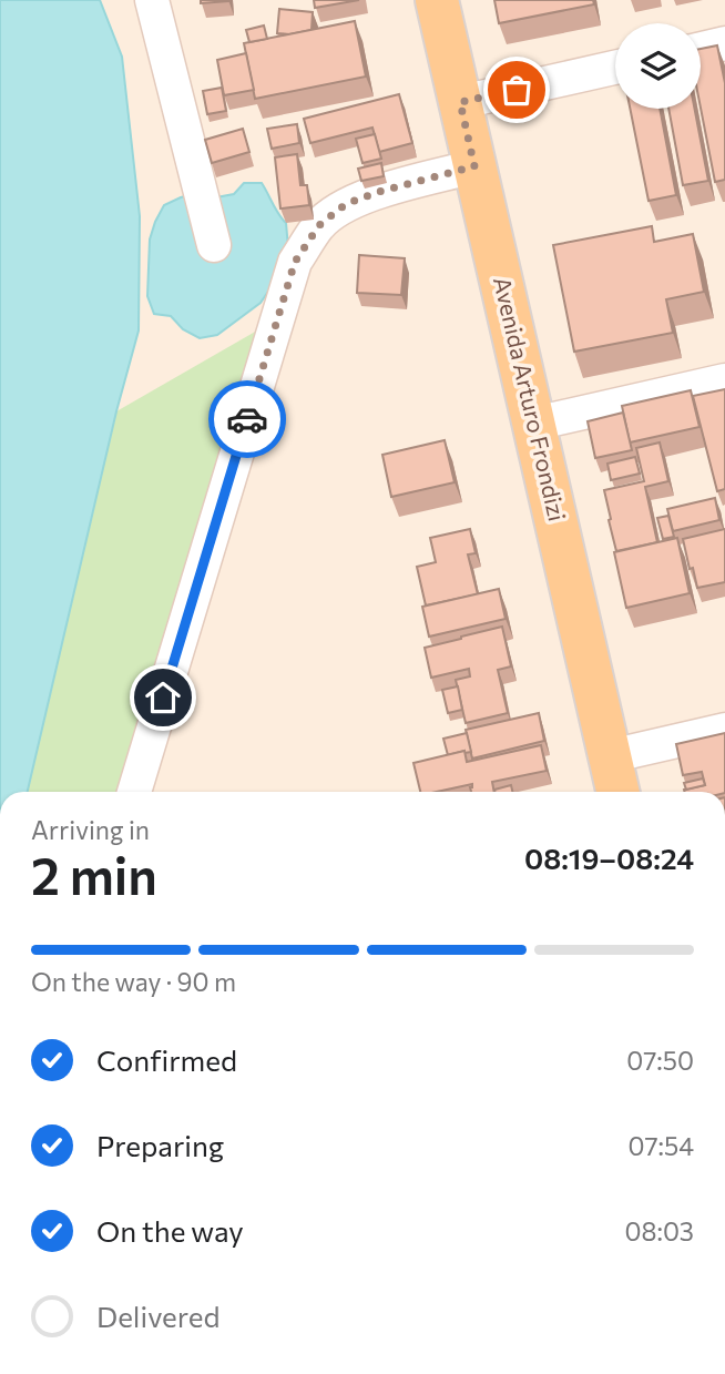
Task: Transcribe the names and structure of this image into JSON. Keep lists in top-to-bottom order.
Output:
{
  "streets": {
    "main road": ["Avenida Arturo Frondizi"]
  },
  "page": {
    "heading": ["2 min", "Arriving in", "08:19–08:24"],
    "bar": "On the way · 90 m",
    "list": [
      ["Confirmed", "07:50"],
      ["Preparing", "07:54"],
      ["On the way", "08:03"],
      "Delivered"
    ]
  }
}
